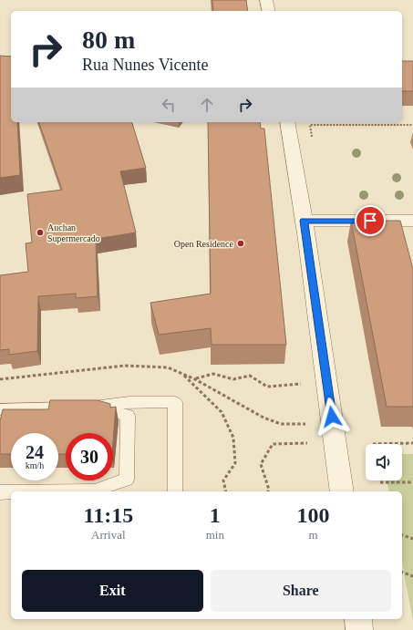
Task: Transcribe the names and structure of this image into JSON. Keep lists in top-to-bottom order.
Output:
{
  "places": ["Auchan Supermercado", "Open Residence"],
  "page": {
    "turn": ["80 m", "Rua Nunes Vicente"],
    "speed": "24 km/h",
    "limit": "30",
    "eta": [
      "11:15",
      "Arrival",
      "1",
      "min",
      "100",
      "m"
    ],
    "buttons": ["Exit", "Share"]
  }
}
